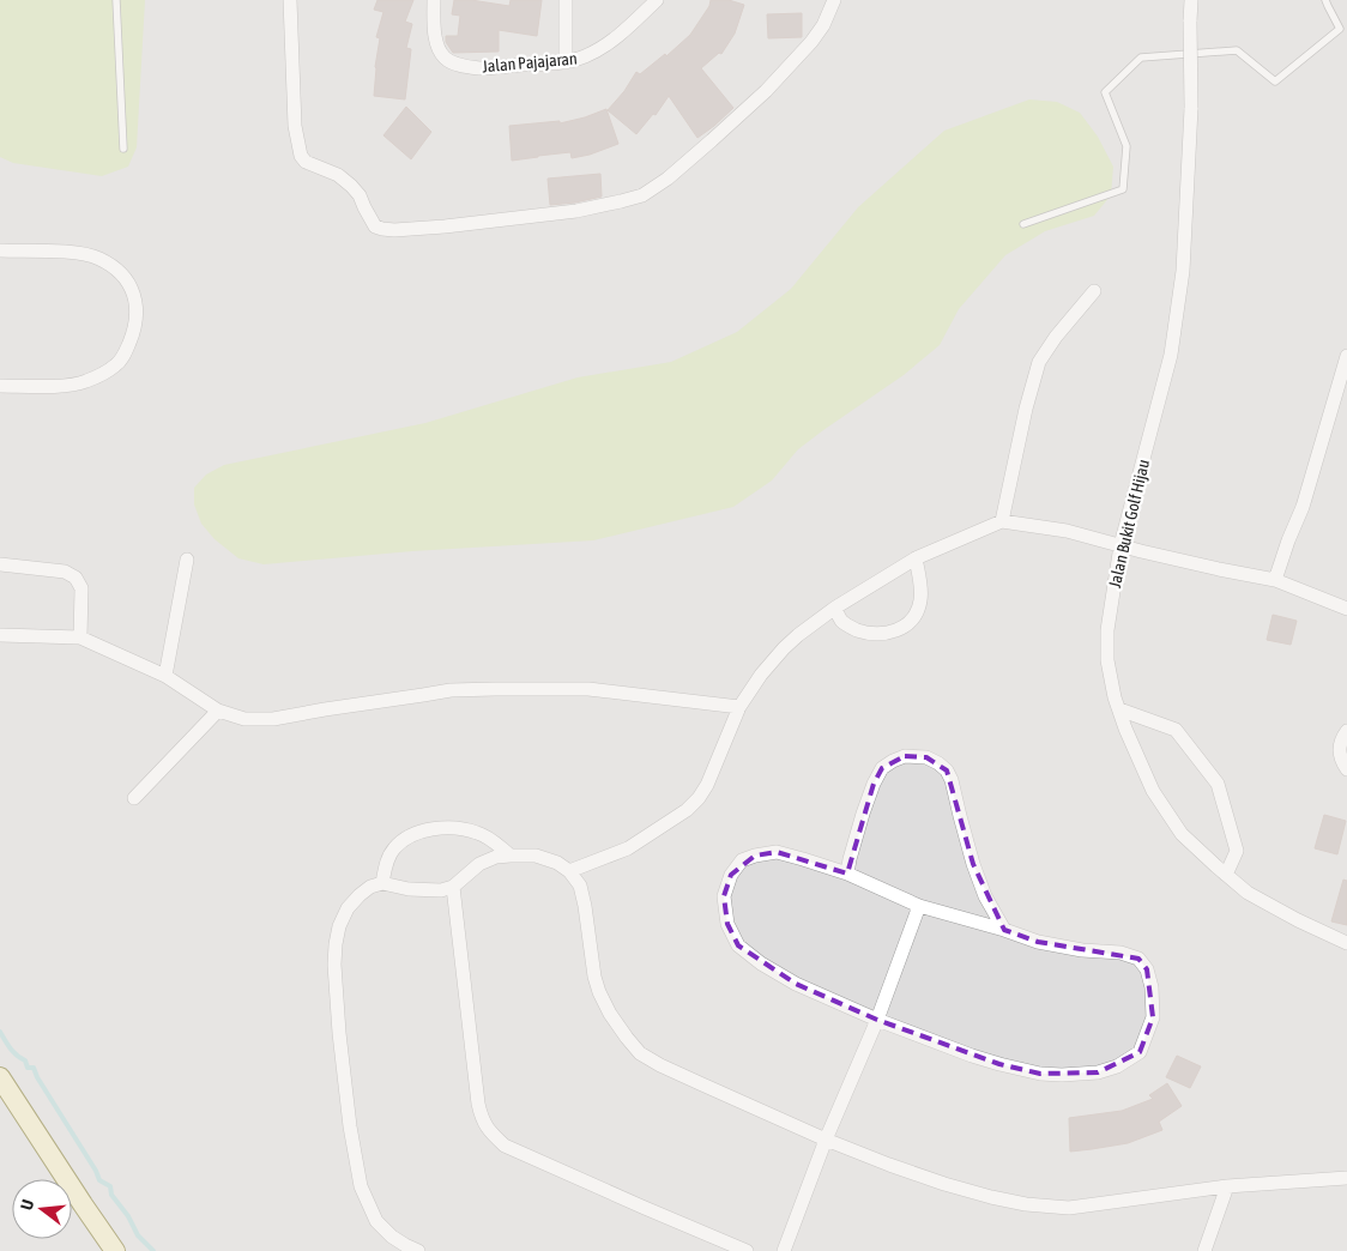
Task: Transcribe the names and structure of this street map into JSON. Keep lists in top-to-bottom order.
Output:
{
  "streets": {
    "street": ["Jalan Pajajaran", "Jalan Bukit Golf Hijau"]
  },
  "north": "left"
}
